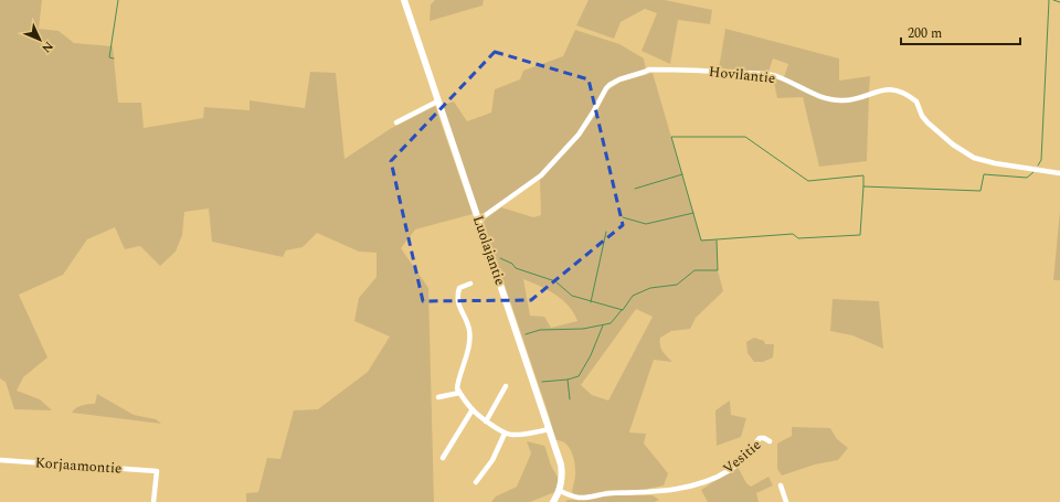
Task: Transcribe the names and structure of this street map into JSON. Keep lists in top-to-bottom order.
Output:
{
  "streets": {
    "main road": ["Luolajantie"],
    "street": ["Hovilantie", "Vesitie", "Korjaamontie"]
  },
  "crossings": [
    ["Hovilantie", "Luolajantie"],
    ["Luolajantie", "Vesitie"]
  ],
  "scale_bar": "200 m",
  "north": "bottom right"
}
